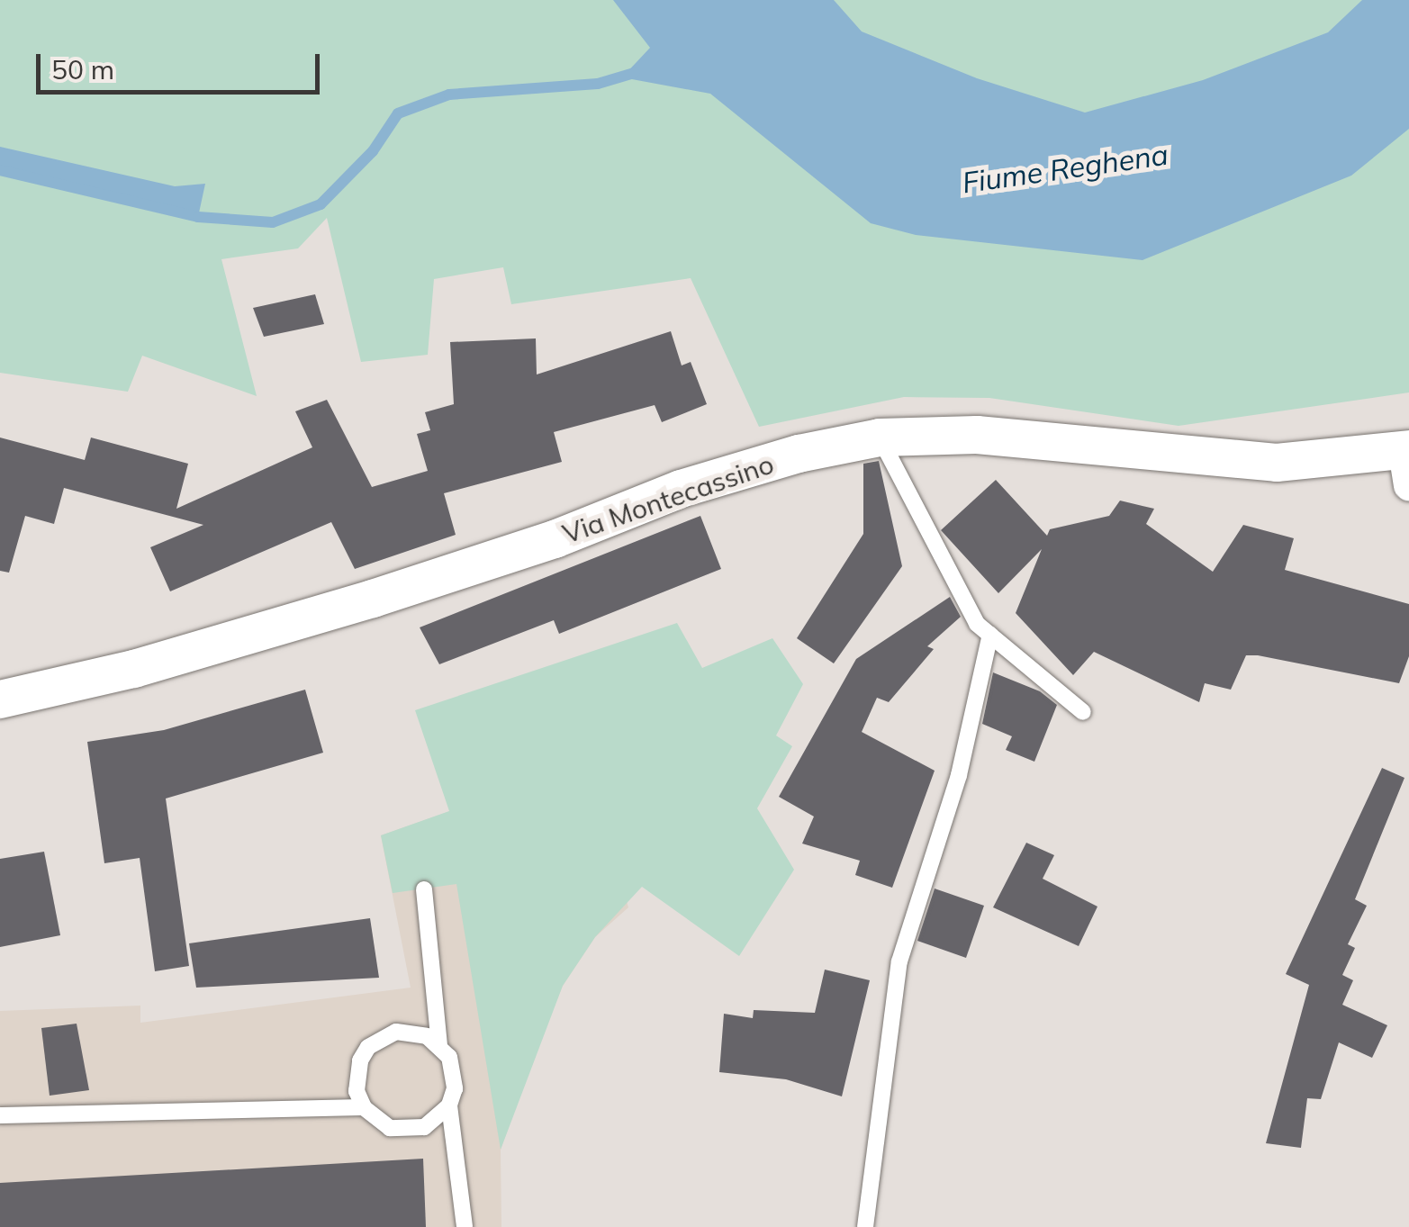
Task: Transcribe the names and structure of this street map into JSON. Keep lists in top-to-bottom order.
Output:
{
  "streets": {
    "street": ["Via Montecassino"]
  },
  "water": ["Fiume Reghena"],
  "scale_bar": "50 m"
}
